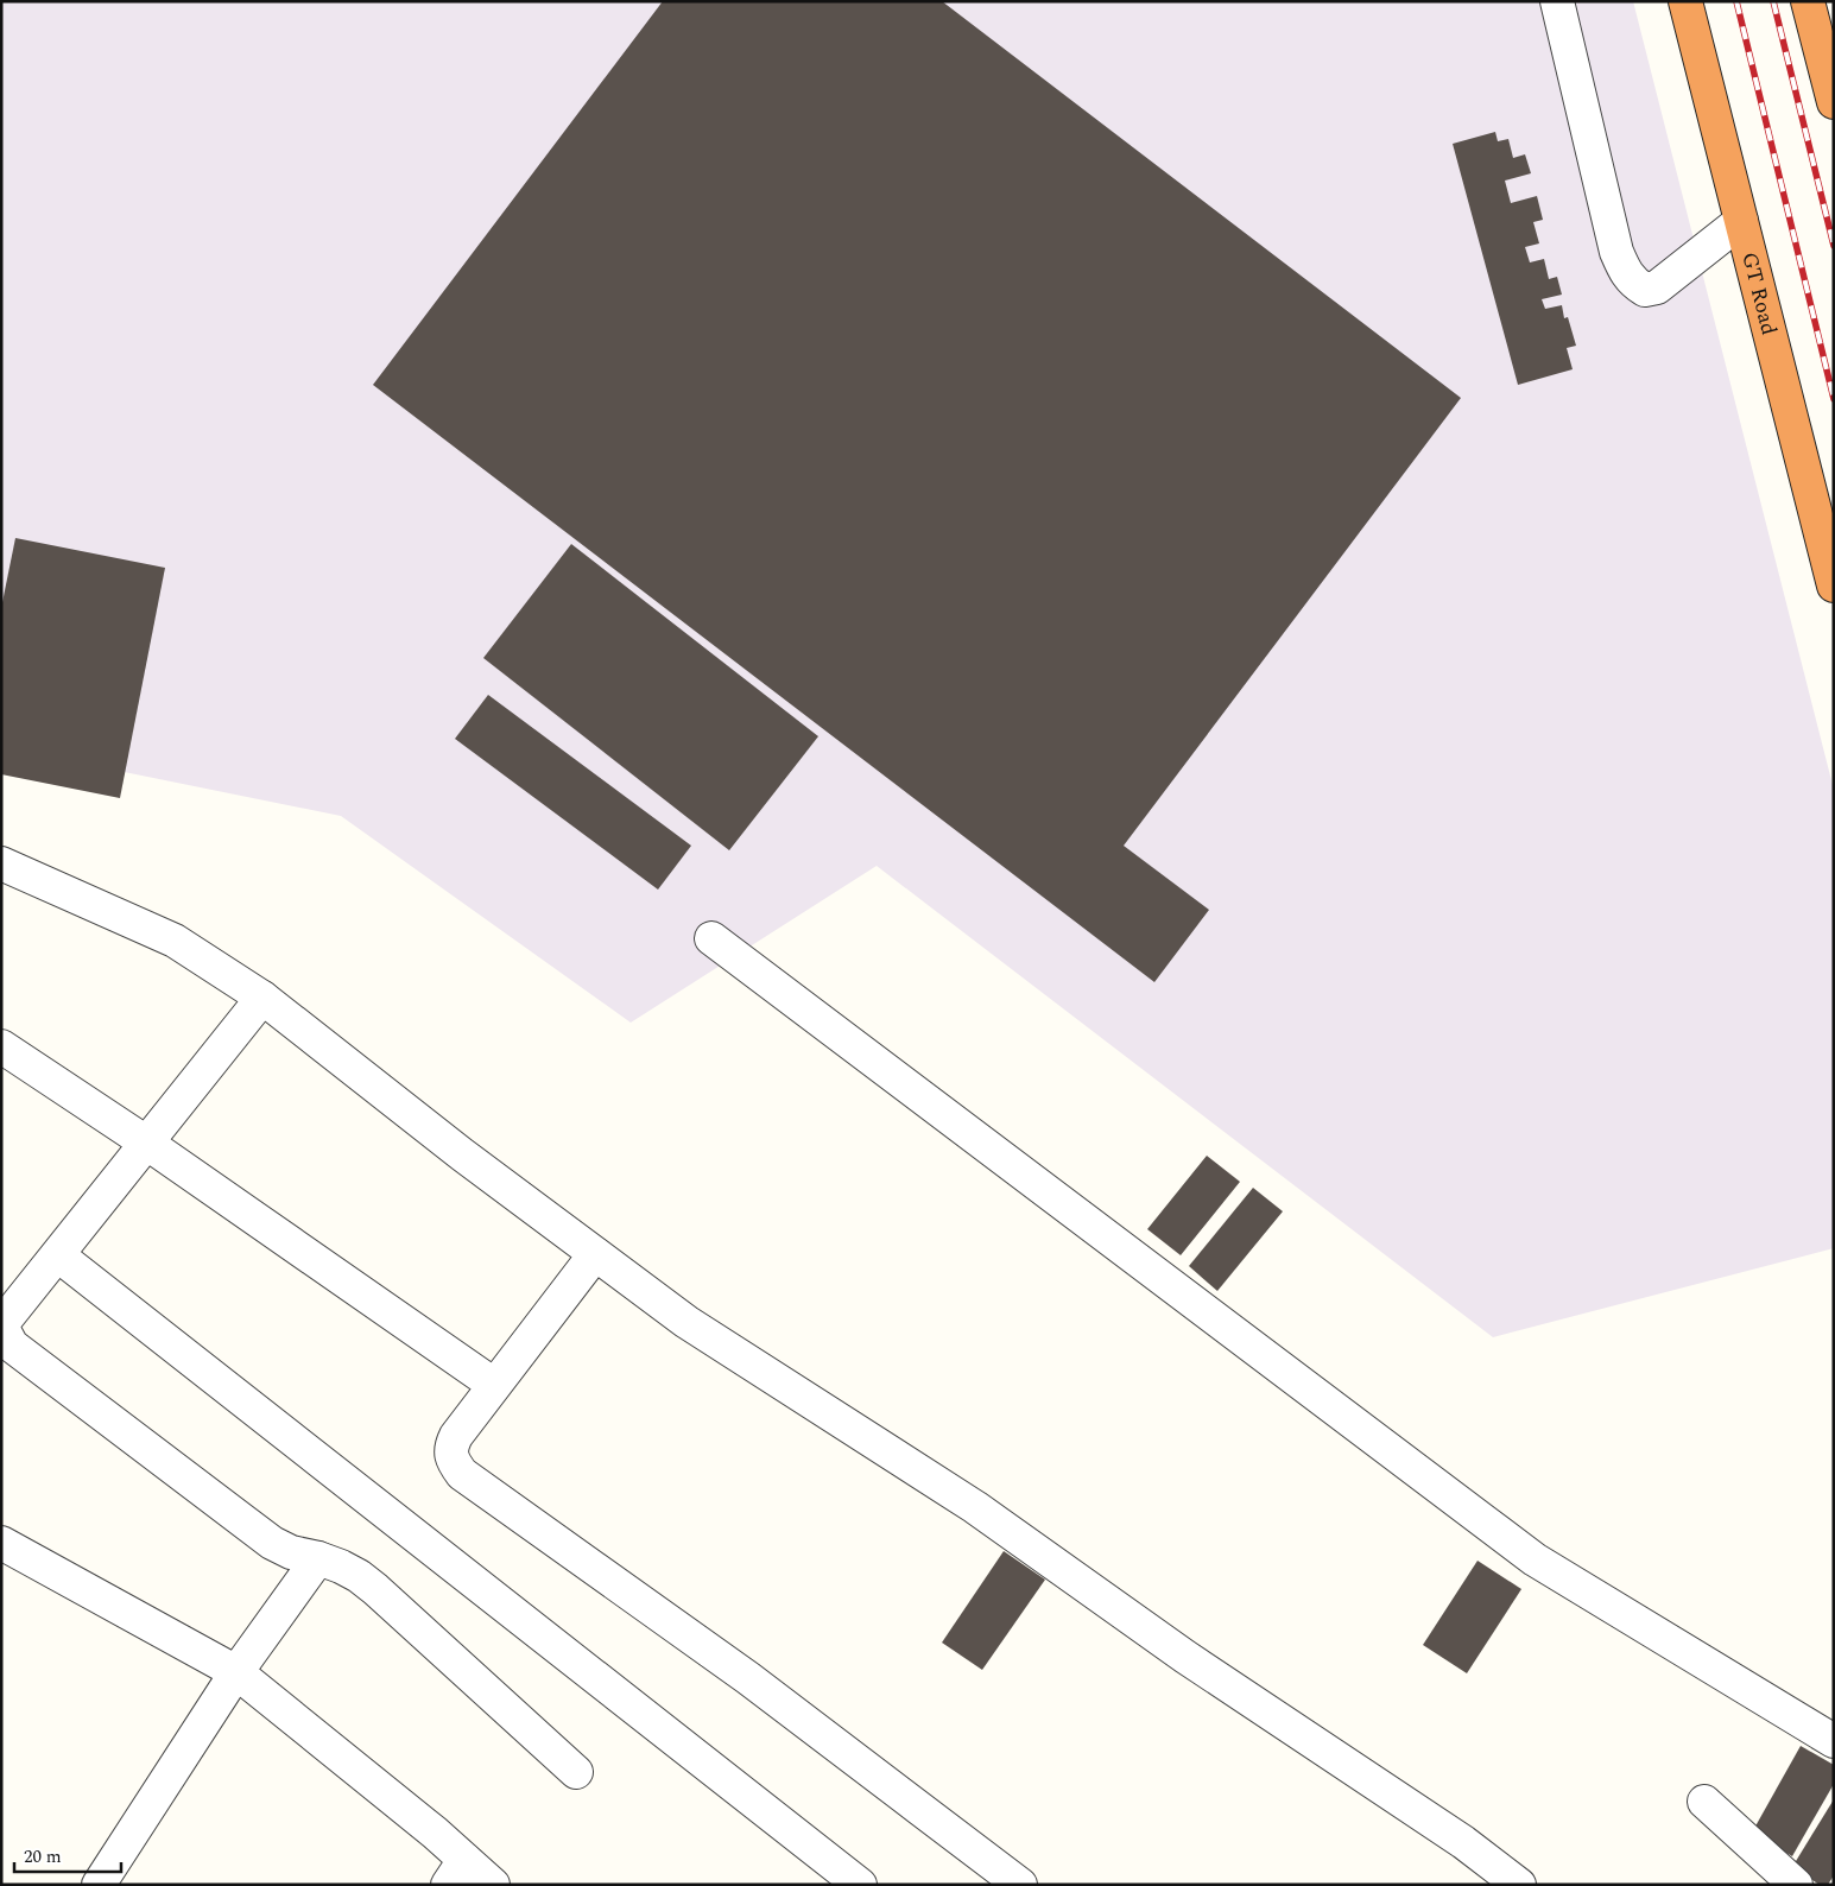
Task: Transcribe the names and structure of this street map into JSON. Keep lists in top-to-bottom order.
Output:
{
  "streets": {
    "highway": ["GT Road"]
  },
  "scale_bar": "20 m"
}
